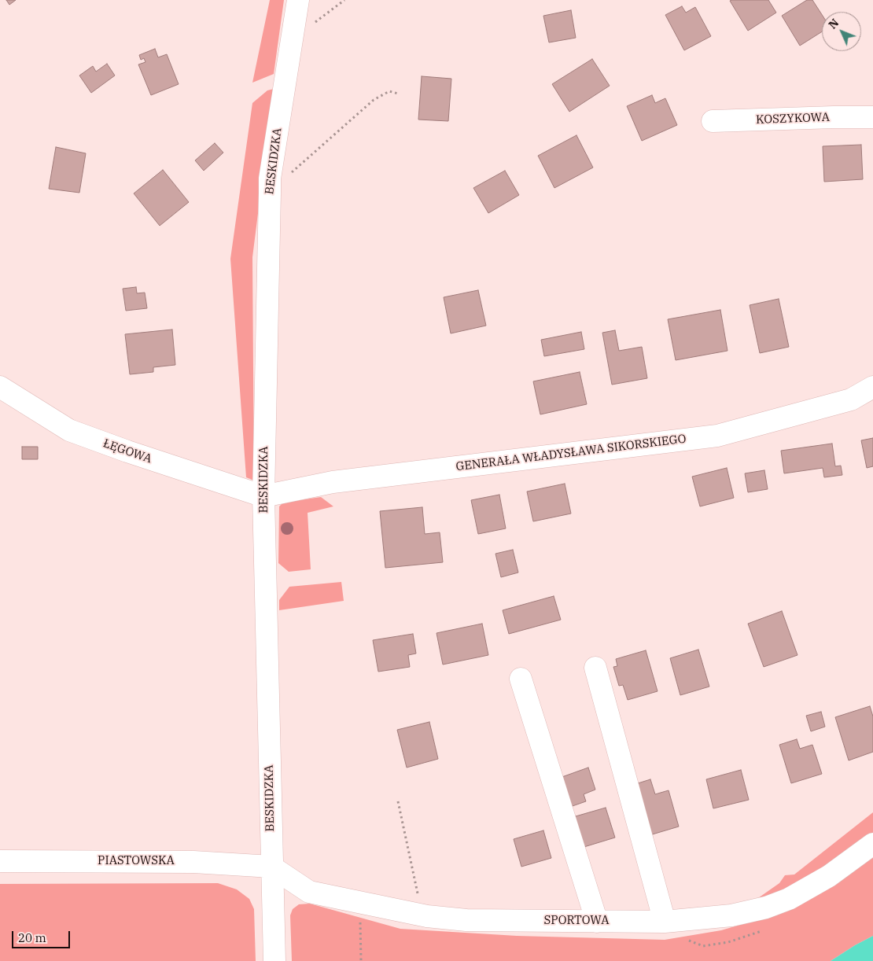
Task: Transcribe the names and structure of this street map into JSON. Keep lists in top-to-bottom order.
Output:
{
  "streets": {
    "street": [
      "KOSZYKOWA",
      "BESKIDZKA",
      "ŁĘGOWA",
      "GENERAŁA WŁADYSŁAWA SIKORSKIEGO",
      "PIASTOWSKA",
      "SPORTOWA"
    ]
  },
  "crossings": [
    ["BESKIDZKA", "ŁĘGOWA"],
    ["BESKIDZKA", "GENERAŁA WŁADYSŁAWA SIKORSKIEGO"],
    ["BESKIDZKA", "PIASTOWSKA"],
    ["BESKIDZKA", "SPORTOWA"],
    ["ŁĘGOWA", "GENERAŁA WŁADYSŁAWA SIKORSKIEGO"],
    ["PIASTOWSKA", "SPORTOWA"]
  ],
  "scale_bar": "20 m",
  "north": "top left"
}
